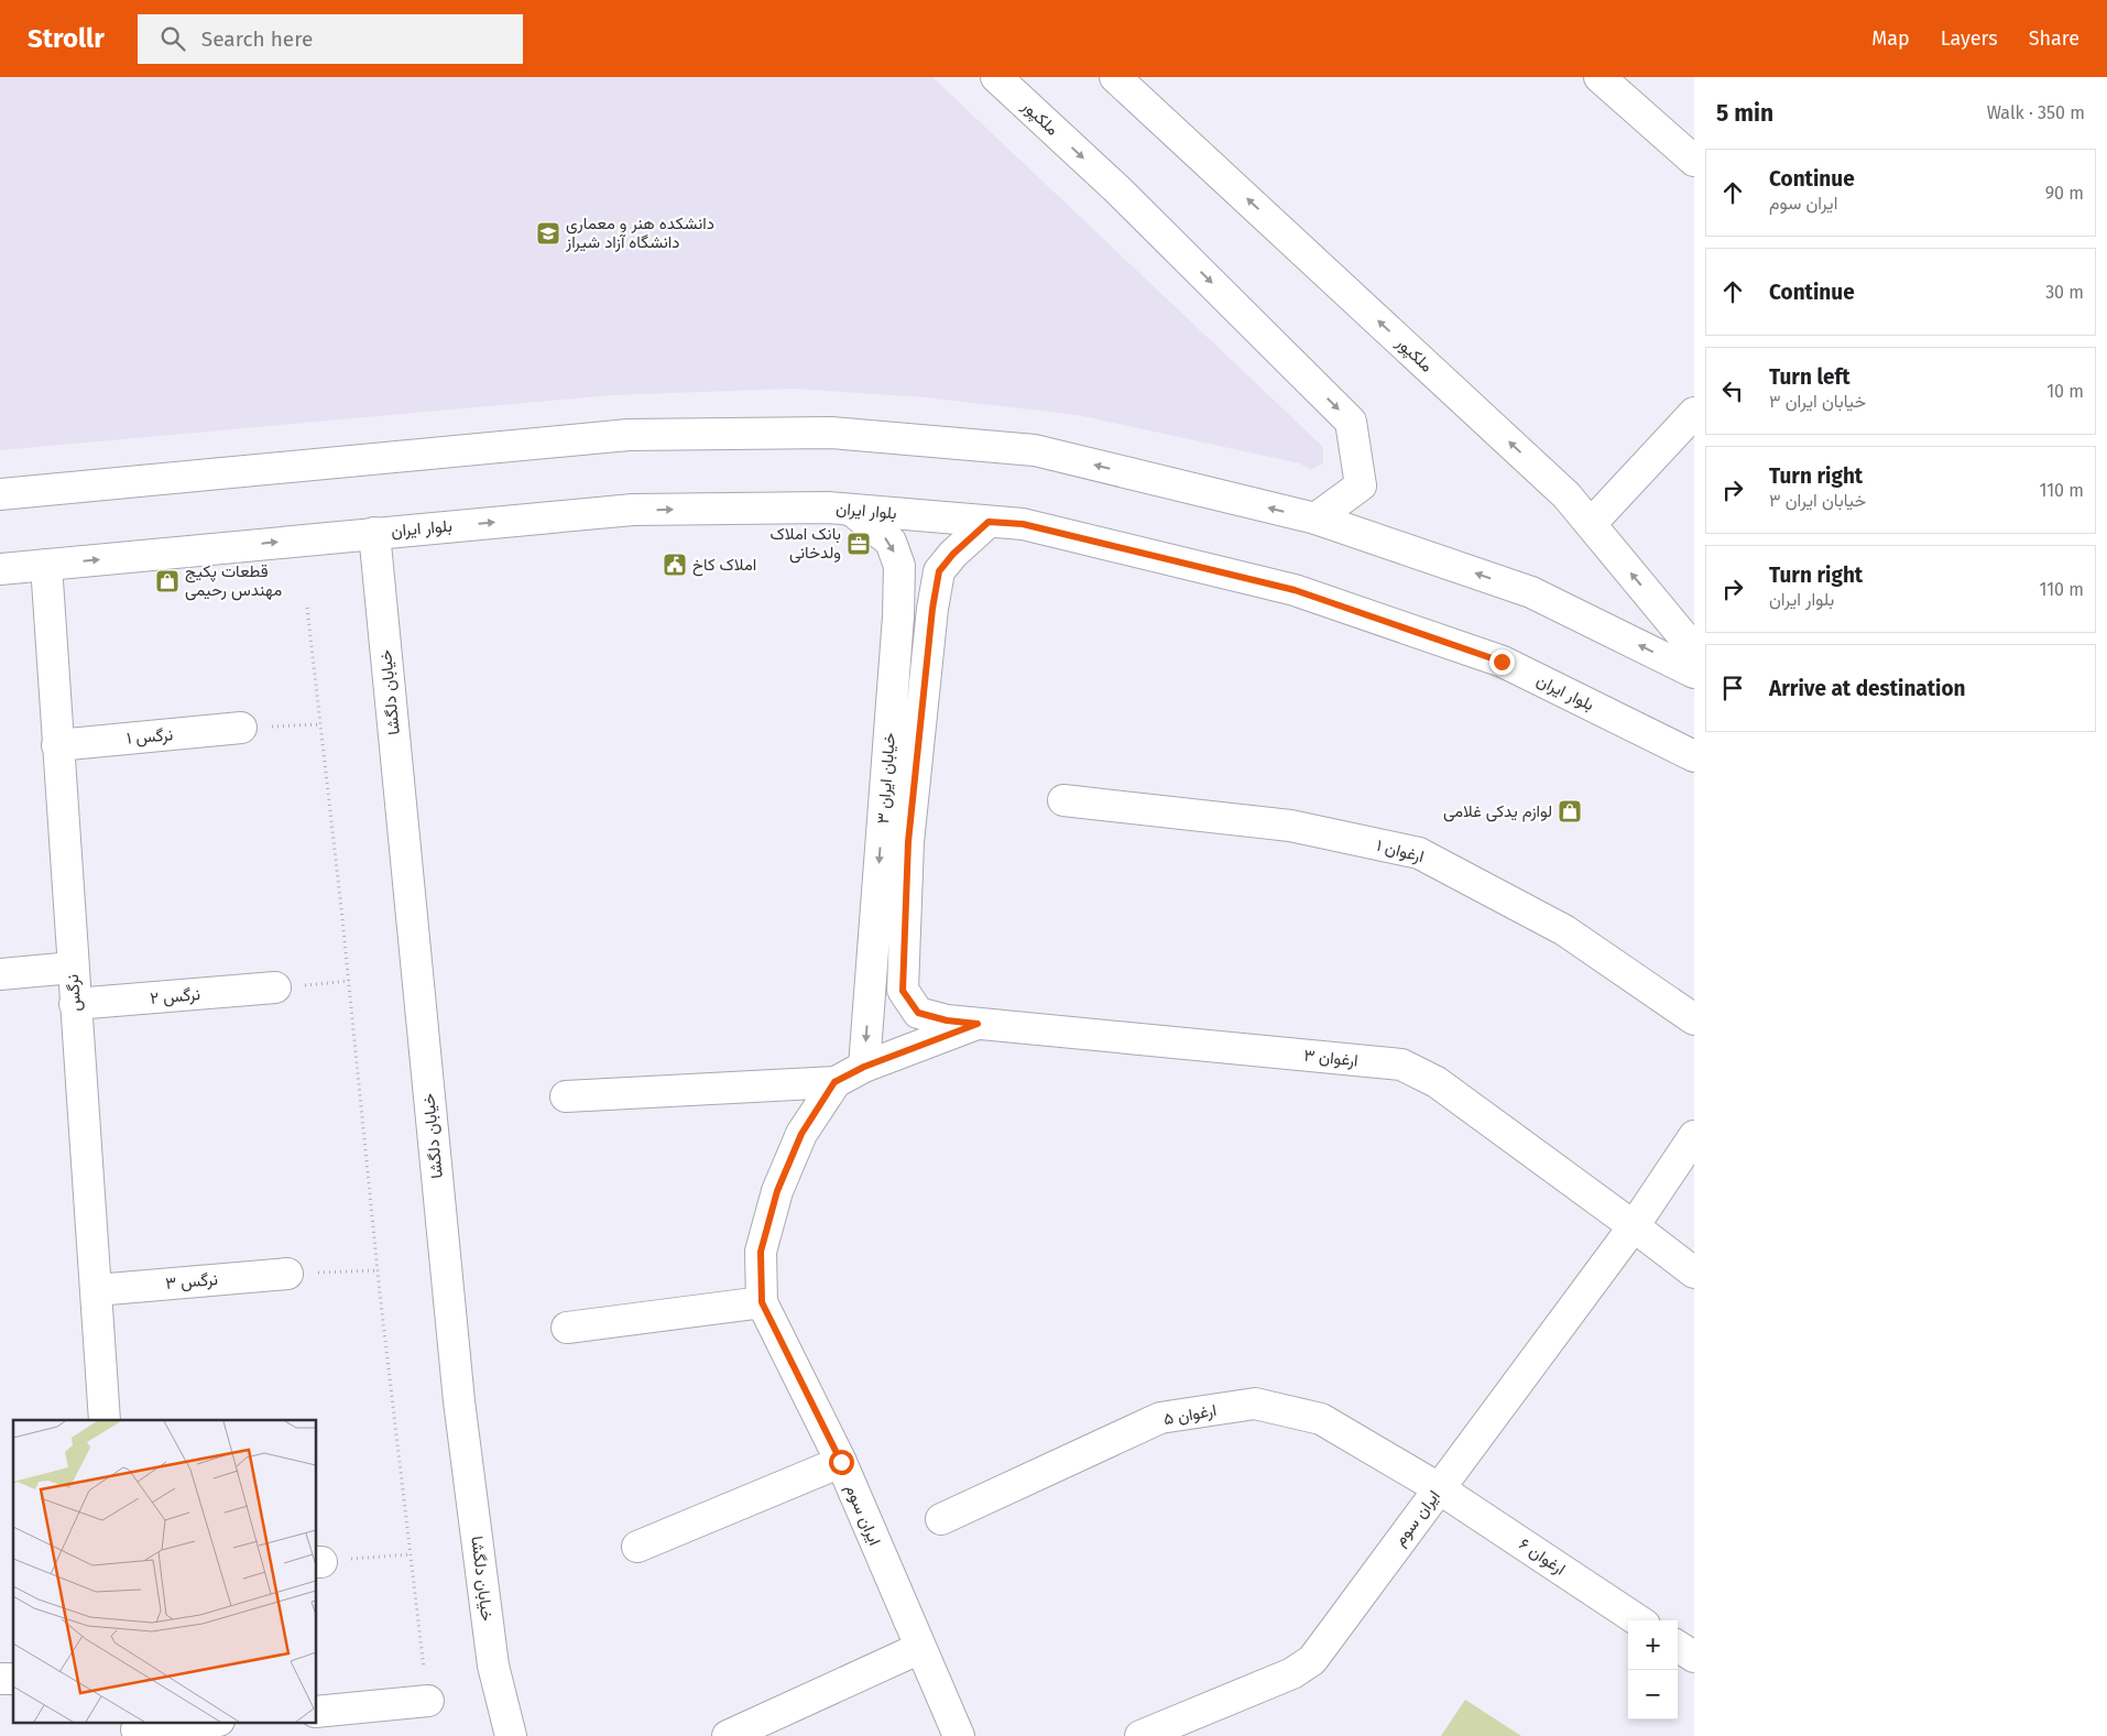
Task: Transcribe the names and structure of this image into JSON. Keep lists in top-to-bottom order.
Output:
{
  "streets": {
    "street": [
      "ملکپور",
      "بلوار ایران",
      "خیابان دلگشا",
      "نرگس ۱",
      "خیابان ایران ۳",
      "ارغوان ۱",
      "نرگس",
      "نرگس ۲",
      "ارغوان ۳",
      "نرگس ۳",
      "ارغوان ۵",
      "ایران سوم",
      "ارغوان ۶"
    ]
  },
  "crossings": [
    ["بلوار ایران", "خیابان دلگشا"],
    ["بلوار ایران", "خیابان ایران ۳"],
    ["بلوار ایران", "نرگس"],
    ["نرگس ۱", "نرگس"],
    ["خیابان ایران ۳", "ارغوان ۳"],
    ["نرگس", "نرگس ۲"],
    ["نرگس", "نرگس ۳"],
    ["ارغوان ۳", "ایران سوم"],
    ["ارغوان ۵", "ایران سوم"],
    ["ارغوان ۵", "ارغوان ۶"],
    ["ایران سوم", "ارغوان ۶"]
  ],
  "one_way": ["خیابان ایران ۳"],
  "places": {
    "school or university": ["دانشکده هنر و معماری دانشگاه آزاد شیراز"],
    "office": ["بانک املاک ولدخانی"],
    "public building": ["املاک کاخ"],
    "shop": ["قطعات پکیج مهندس رحیمی", "لوازم یدکی غلامی"]
  },
  "page": {
    "header": "Strollr",
    "search": "Search here",
    "nav": ["Map", "Layers", "Share"],
    "heading": ["5 min", "Walk · 350 m"],
    "list": [
      ["Continue", "ایران سوم", "90 m"],
      ["Continue", "30 m"],
      ["Turn left", "خیابان ایران ۳", "10 m"],
      ["Turn right", "خیابان ایران ۳", "110 m"],
      ["Turn right", "بلوار ایران", "110 m"],
      "Arrive at destination"
    ],
    "map_buttons": ["+", "−"]
  }
}
